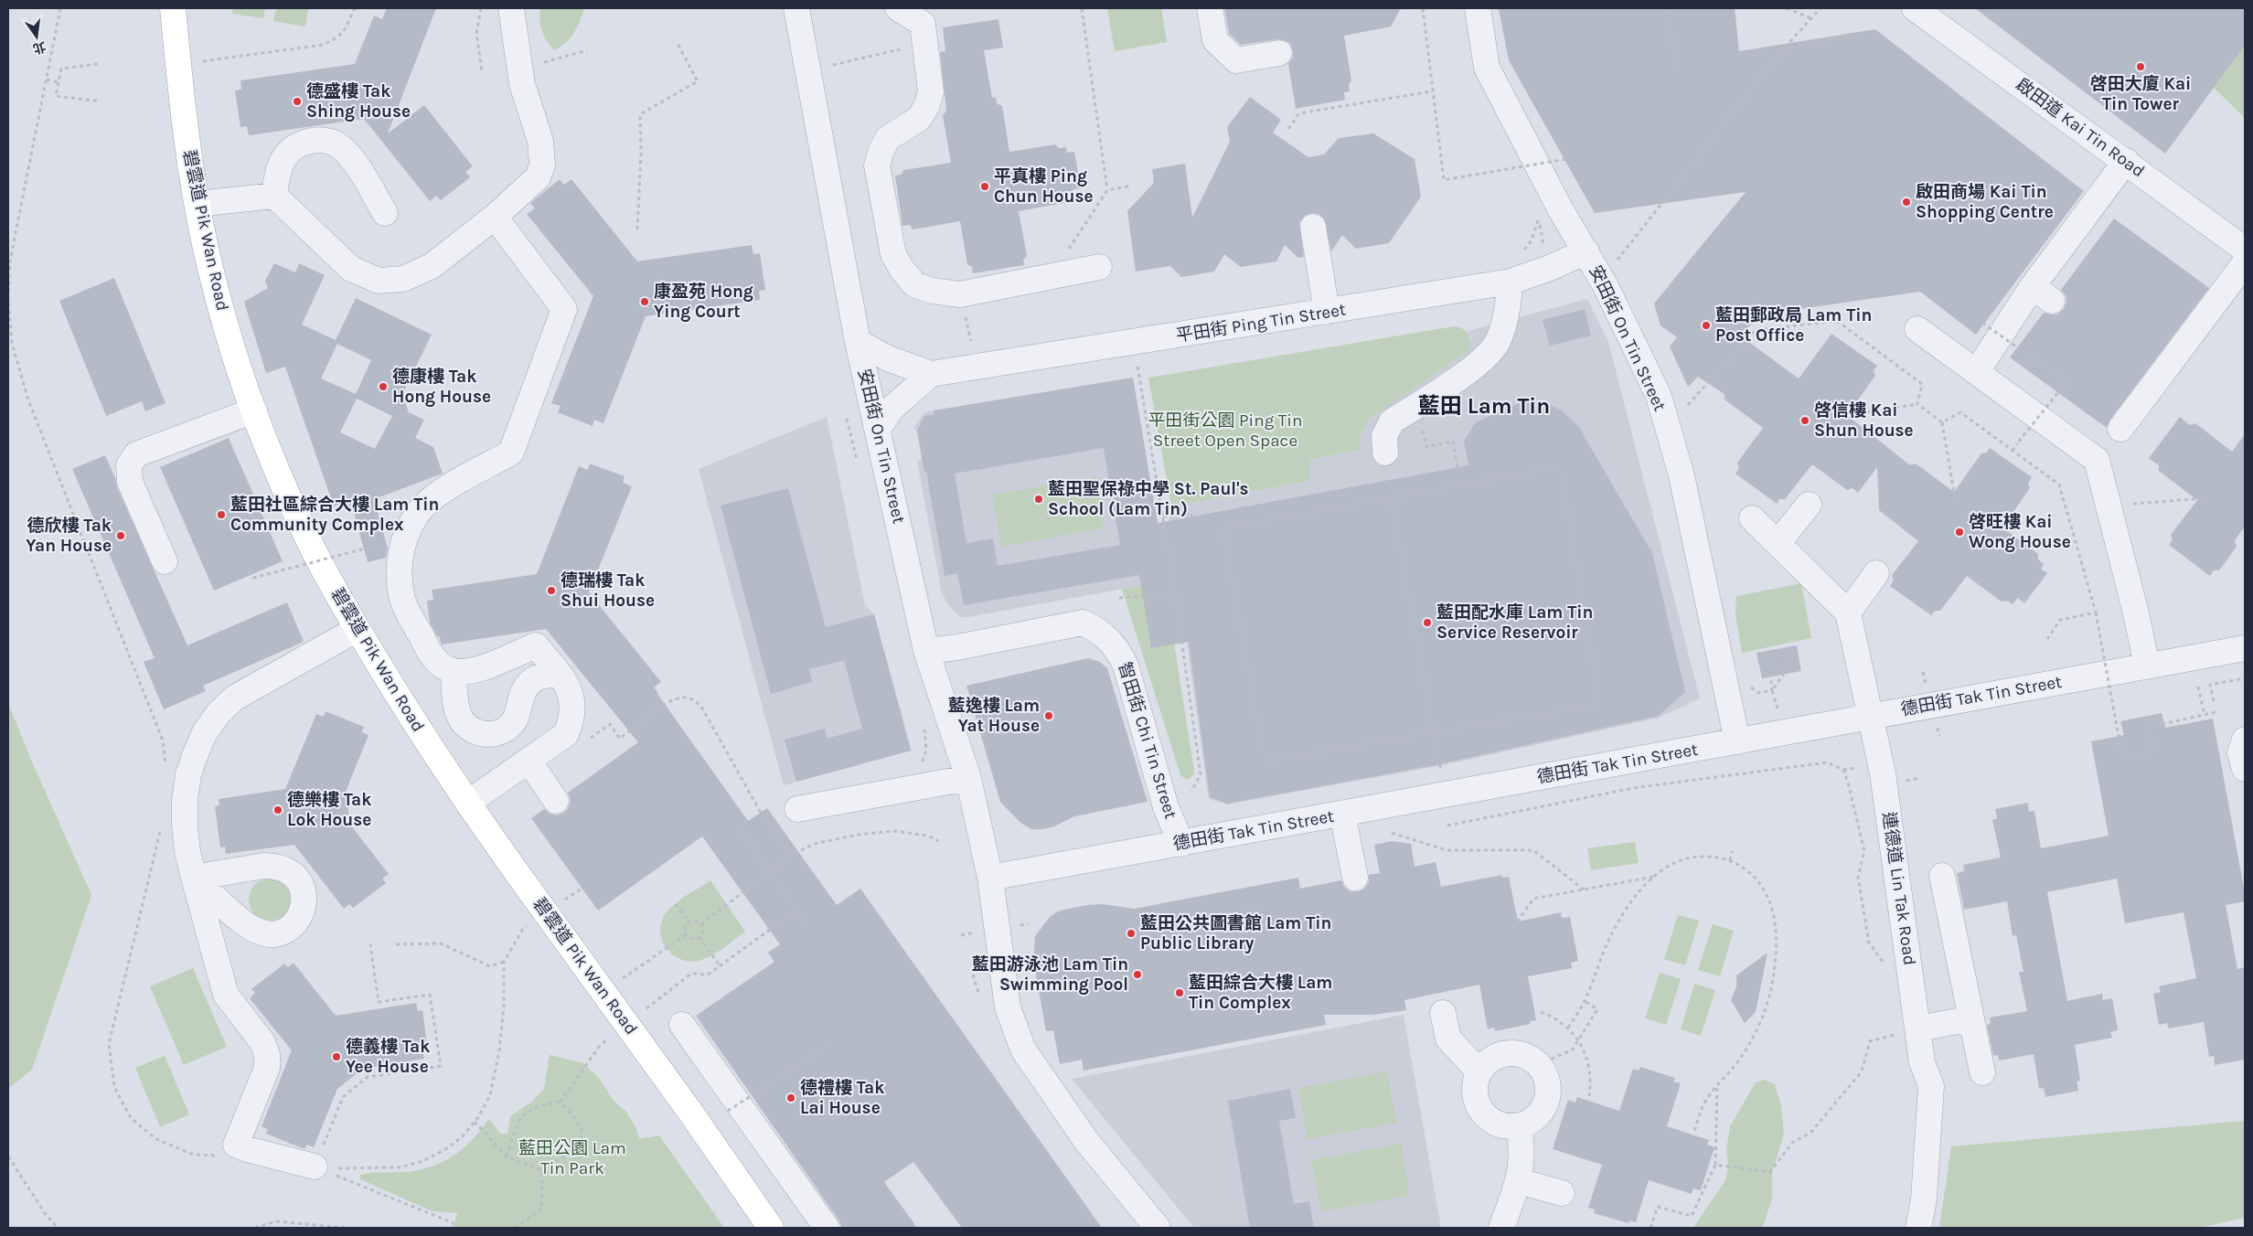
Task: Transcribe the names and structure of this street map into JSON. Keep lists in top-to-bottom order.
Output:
{
  "streets": {
    "main road": ["碧雲道 Pik Wan Road"],
    "street": [
      "啟田道 Kai Tin Road",
      "平田街 Ping Tin Street",
      "安田街 On Tin Street",
      "德田街 Tak Tin Street",
      "智田街 Chi Tin Street",
      "連德道 Lin Tak Road"
    ]
  },
  "crossings": [
    ["平田街 Ping Tin Street", "安田街 On Tin Street"],
    ["安田街 On Tin Street", "德田街 Tak Tin Street"],
    ["安田街 On Tin Street", "智田街 Chi Tin Street"],
    ["德田街 Tak Tin Street", "智田街 Chi Tin Street"],
    ["德田街 Tak Tin Street", "連德道 Lin Tak Road"]
  ],
  "districts": ["藍田 Lam Tin"],
  "parks": ["平田街公園 Ping Tin Street Open Space", "藍田公園 Lam Tin Park"],
  "places": [
    "啓田大廈 Kai Tin Tower",
    "德盛樓 Tak Shing House",
    "平真樓 Ping Chun House",
    "啟田商場 Kai Tin Shopping Centre",
    "康盈苑 Hong Ying Court",
    "藍田郵政局 Lam Tin Post Office",
    "德康樓 Tak Hong House",
    "啓信樓 Kai Shun House",
    "藍田聖保祿中學 St. Paul's School (Lam Tin)",
    "藍田社區綜合大樓 Lam Tin Community Complex",
    "啓旺樓 Kai Wong House",
    "德欣樓 Tak Yan House",
    "德瑞樓 Tak Shui House",
    "藍田配水庫 Lam Tin Service Reservoir",
    "藍逸樓 Lam Yat House",
    "德樂樓 Tak Lok House",
    "藍田公共圖書館 Lam Tin Public Library",
    "藍田游泳池 Lam Tin Swimming Pool",
    "藍田綜合大樓 Lam Tin Complex",
    "德義樓 Tak Yee House",
    "德禮樓 Tak Lai House"
  ],
  "north": "bottom"
}
